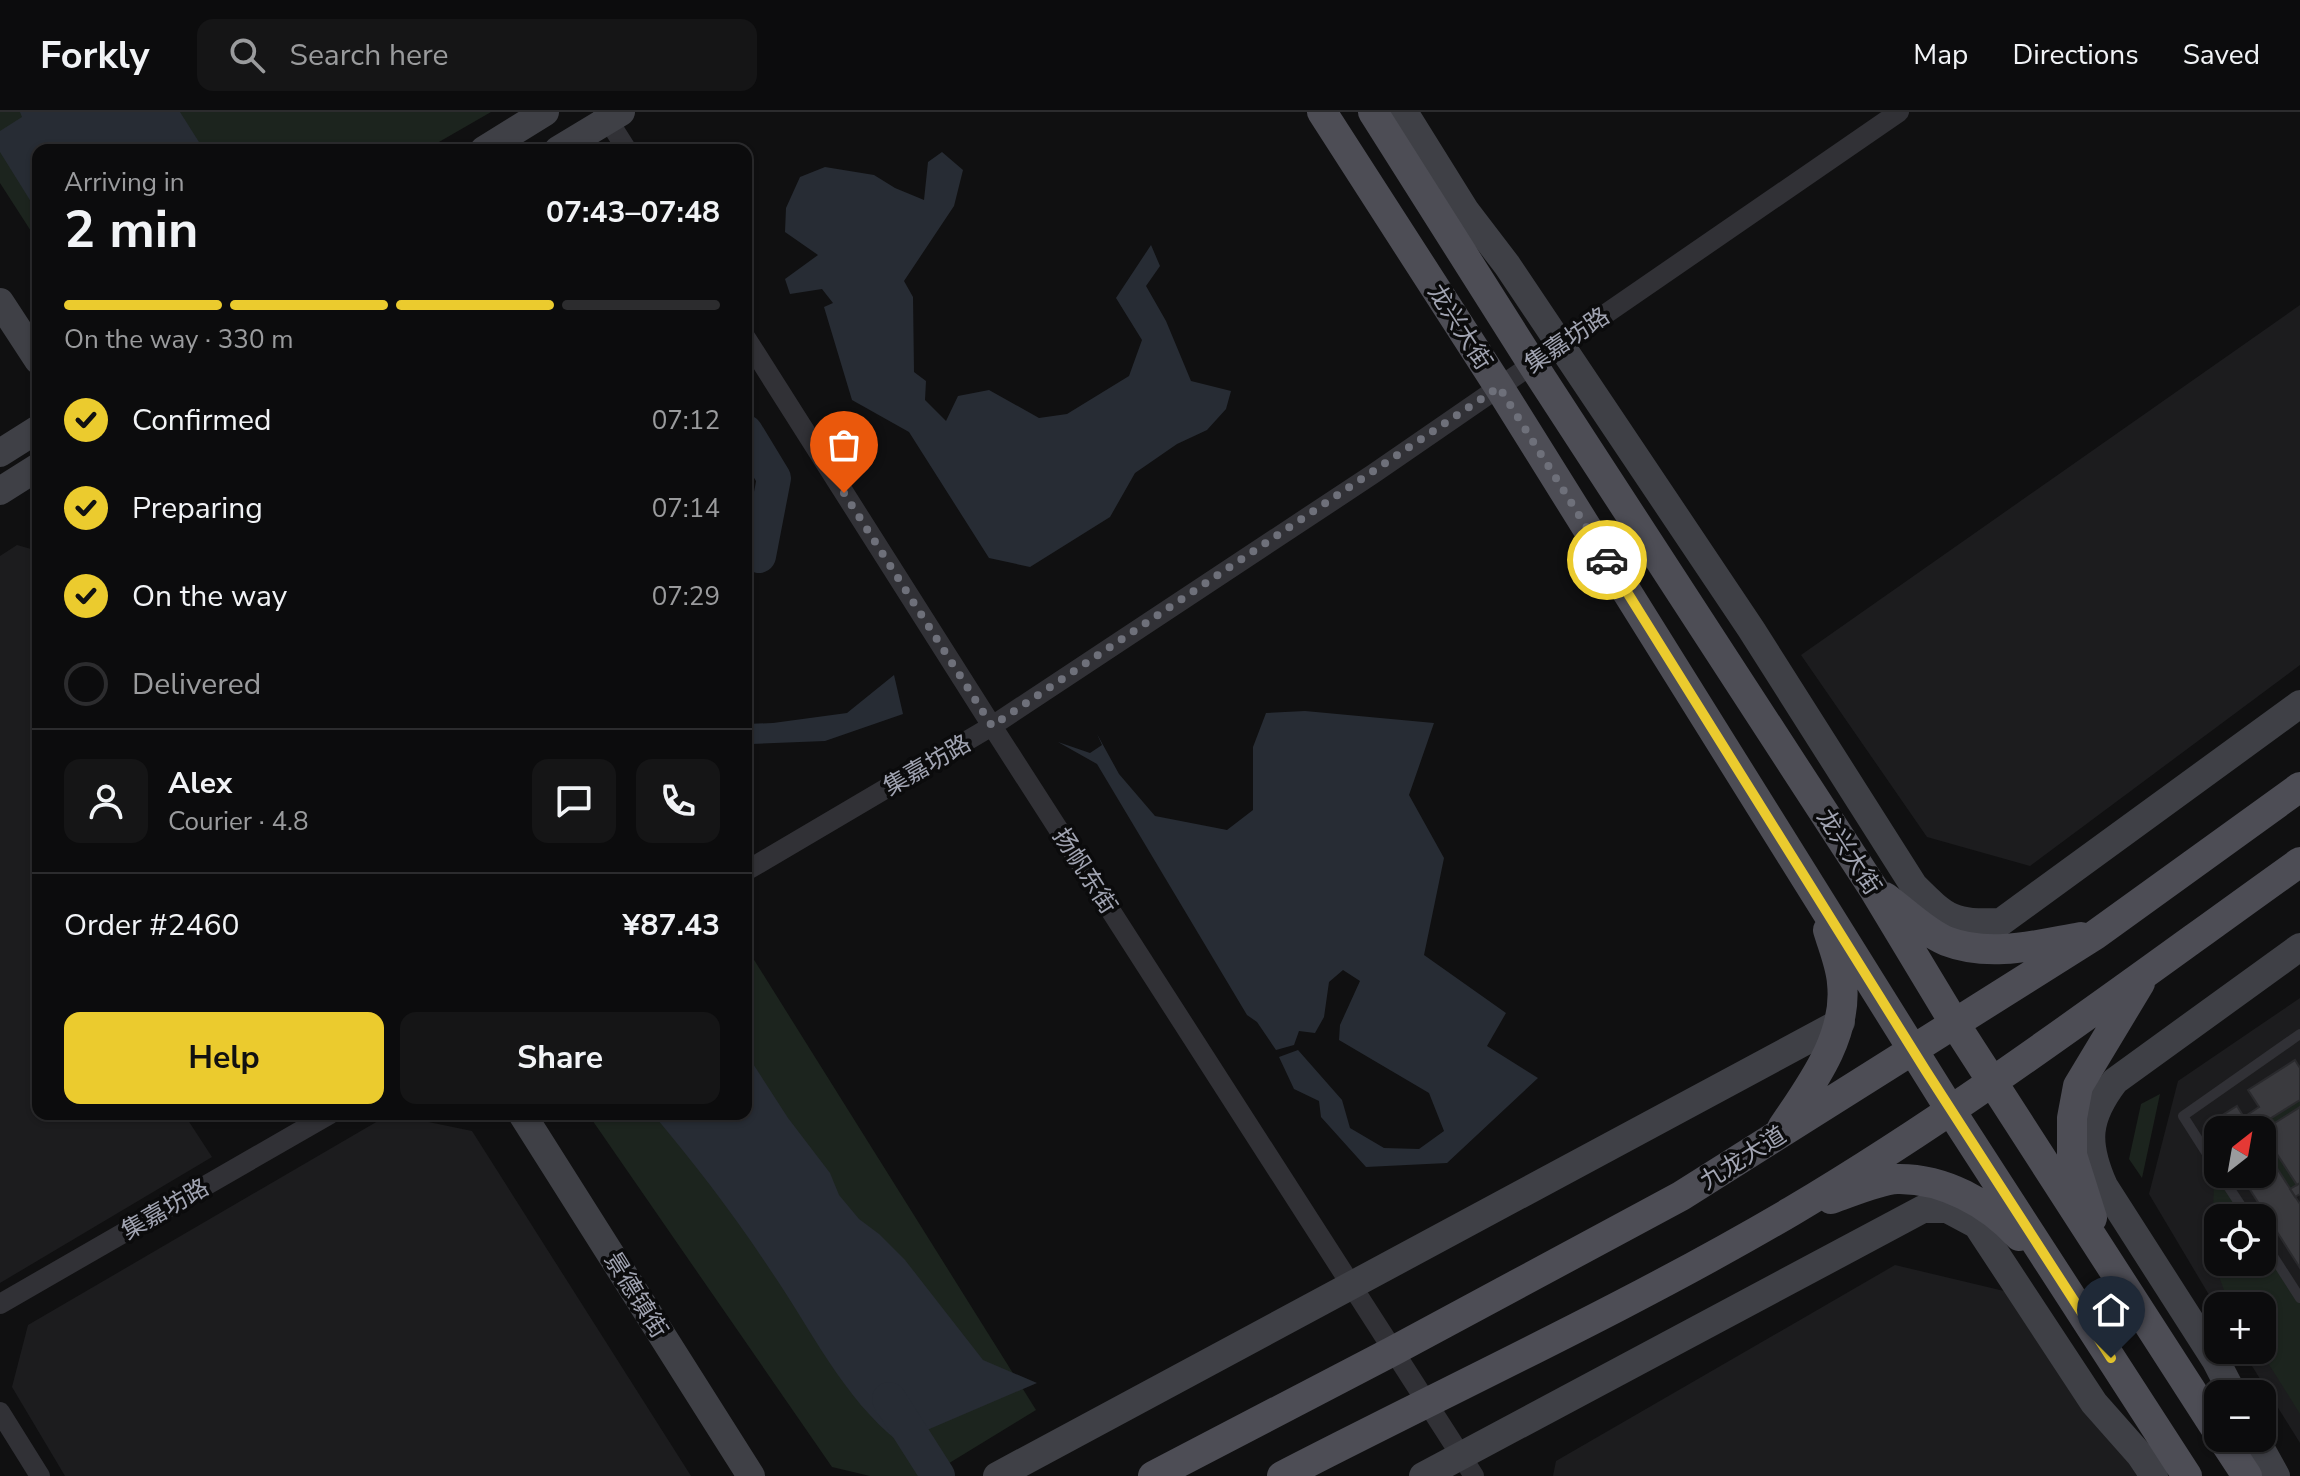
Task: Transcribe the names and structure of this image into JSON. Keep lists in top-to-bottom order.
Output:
{
  "streets": {
    "main road": ["龙兴大街", "九龙大道", "景德镇街"],
    "street": ["集嘉坊路", "扬帆东街"]
  },
  "crossings": [
    ["龙兴大街", "集嘉坊路"],
    ["龙兴大街", "九龙大道"],
    ["集嘉坊路", "扬帆东街"],
    ["扬帆东街", "九龙大道"]
  ],
  "north": "top right",
  "page": {
    "header": "Forkly",
    "search": "Search here",
    "nav": ["Map", "Directions", "Saved"],
    "heading": ["2 min", "Arriving in", "07:43–07:48"],
    "panel": [
      "Alex",
      "Courier · 4.8",
      "Order #2460",
      "¥87.43"
    ],
    "bar": "On the way · 330 m",
    "list": [
      ["Confirmed", "07:12"],
      ["Preparing", "07:14"],
      ["On the way", "07:29"],
      "Delivered"
    ],
    "buttons": ["Help", "Share"],
    "map_buttons": ["+", "−"]
  }
}
